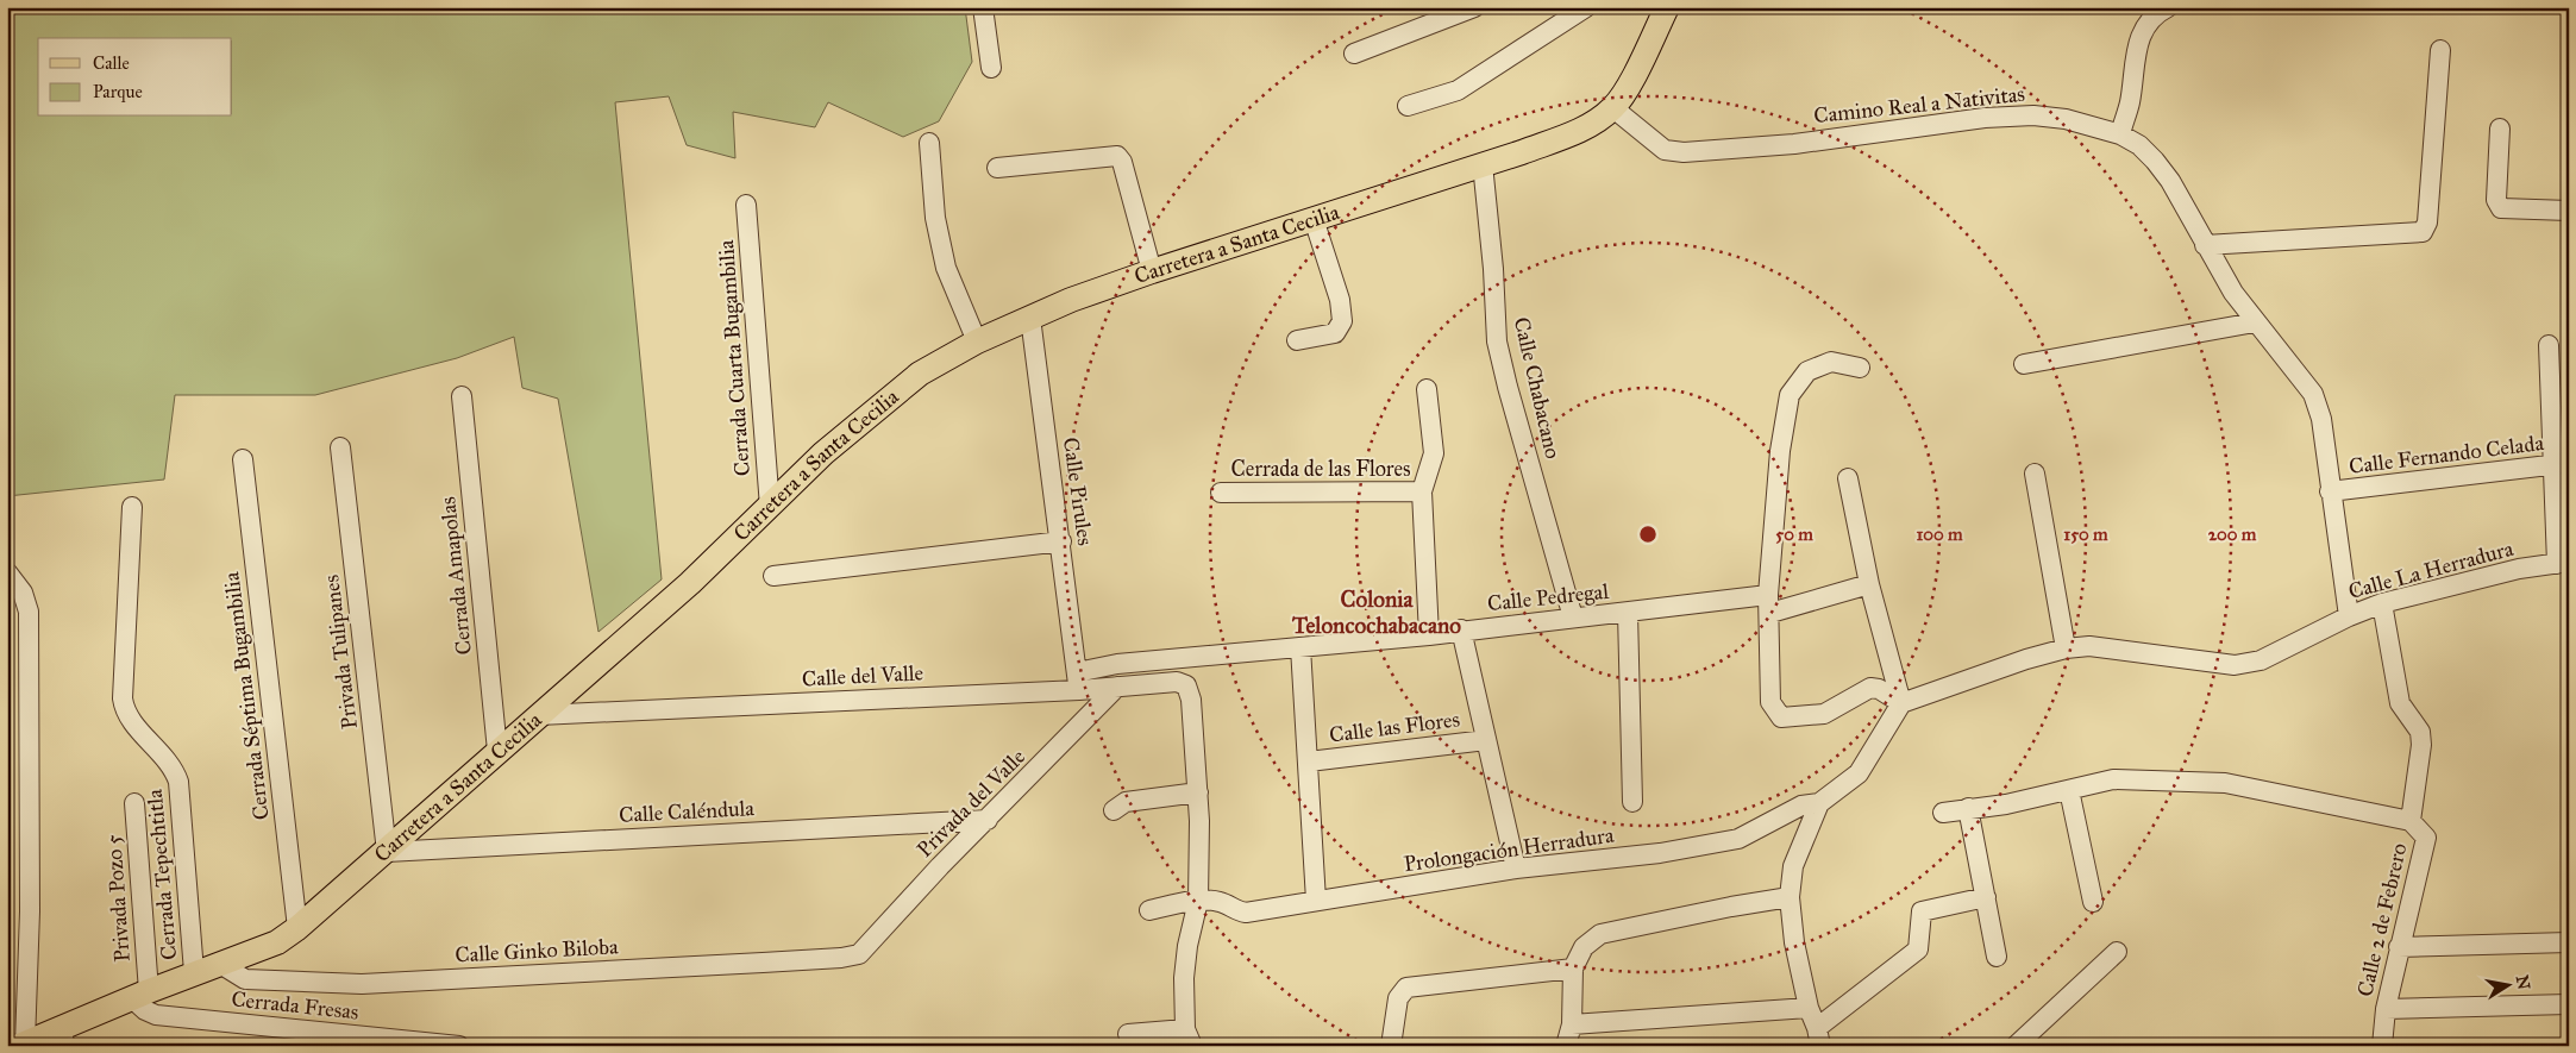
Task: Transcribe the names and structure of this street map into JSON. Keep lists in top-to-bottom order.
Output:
{
  "streets": {
    "main road": ["Carretera a Santa Cecilia"],
    "street": [
      "Camino Real a Nativitas",
      "Cerrada Cuarta Bugambilia",
      "Calle Chabacano",
      "Calle Fernando Celada",
      "Cerrada de las Flores",
      "Calle Pirules",
      "Calle La Herradura",
      "Cerrada Amapolas",
      "Calle Pedregal",
      "Privada Tulipanes",
      "Calle del Valle",
      "Cerrada Séptima Bugambilia",
      "Calle las Flores",
      "Privada del Valle",
      "Calle Caléndula",
      "Prolongación Herradura",
      "Cerrada Tepechtitla",
      "Privada Pozo 5",
      "Calle 2 de Febrero",
      "Calle Ginko Biloba",
      "Cerrada Fresas"
    ]
  },
  "crossings": [
    ["Camino Real a Nativitas", "Carretera a Santa Cecilia"],
    ["Camino Real a Nativitas", "Calle Fernando Celada"],
    ["Camino Real a Nativitas", "Calle La Herradura"],
    ["Carretera a Santa Cecilia", "Cerrada Cuarta Bugambilia"],
    ["Carretera a Santa Cecilia", "Calle Chabacano"],
    ["Carretera a Santa Cecilia", "Calle Pirules"],
    ["Carretera a Santa Cecilia", "Cerrada Amapolas"],
    ["Carretera a Santa Cecilia", "Privada Tulipanes"],
    ["Carretera a Santa Cecilia", "Calle del Valle"],
    ["Carretera a Santa Cecilia", "Cerrada Séptima Bugambilia"],
    ["Carretera a Santa Cecilia", "Calle Caléndula"],
    ["Carretera a Santa Cecilia", "Cerrada Tepechtitla"],
    ["Carretera a Santa Cecilia", "Privada Pozo 5"],
    ["Carretera a Santa Cecilia", "Calle Ginko Biloba"],
    ["Carretera a Santa Cecilia", "Cerrada Fresas"],
    ["Calle Chabacano", "Calle Pedregal"],
    ["Cerrada de las Flores", "Calle Pedregal"],
    ["Calle Pirules", "Calle Pedregal"],
    ["Calle Pirules", "Calle del Valle"],
    ["Calle La Herradura", "Calle 2 de Febrero"],
    ["Calle Pedregal", "Calle del Valle"],
    ["Privada Tulipanes", "Calle Caléndula"],
    ["Calle del Valle", "Privada del Valle"],
    ["Privada del Valle", "Calle Caléndula"],
    ["Privada del Valle", "Calle Ginko Biloba"],
    ["Privada Pozo 5", "Cerrada Fresas"]
  ],
  "districts": ["Colonia Teloncochabacano"],
  "legend": ["Calle", "Parque"],
  "north": "right",
  "rings": [
    "50 m",
    "100 m",
    "150 m",
    "200 m"
  ]
}
